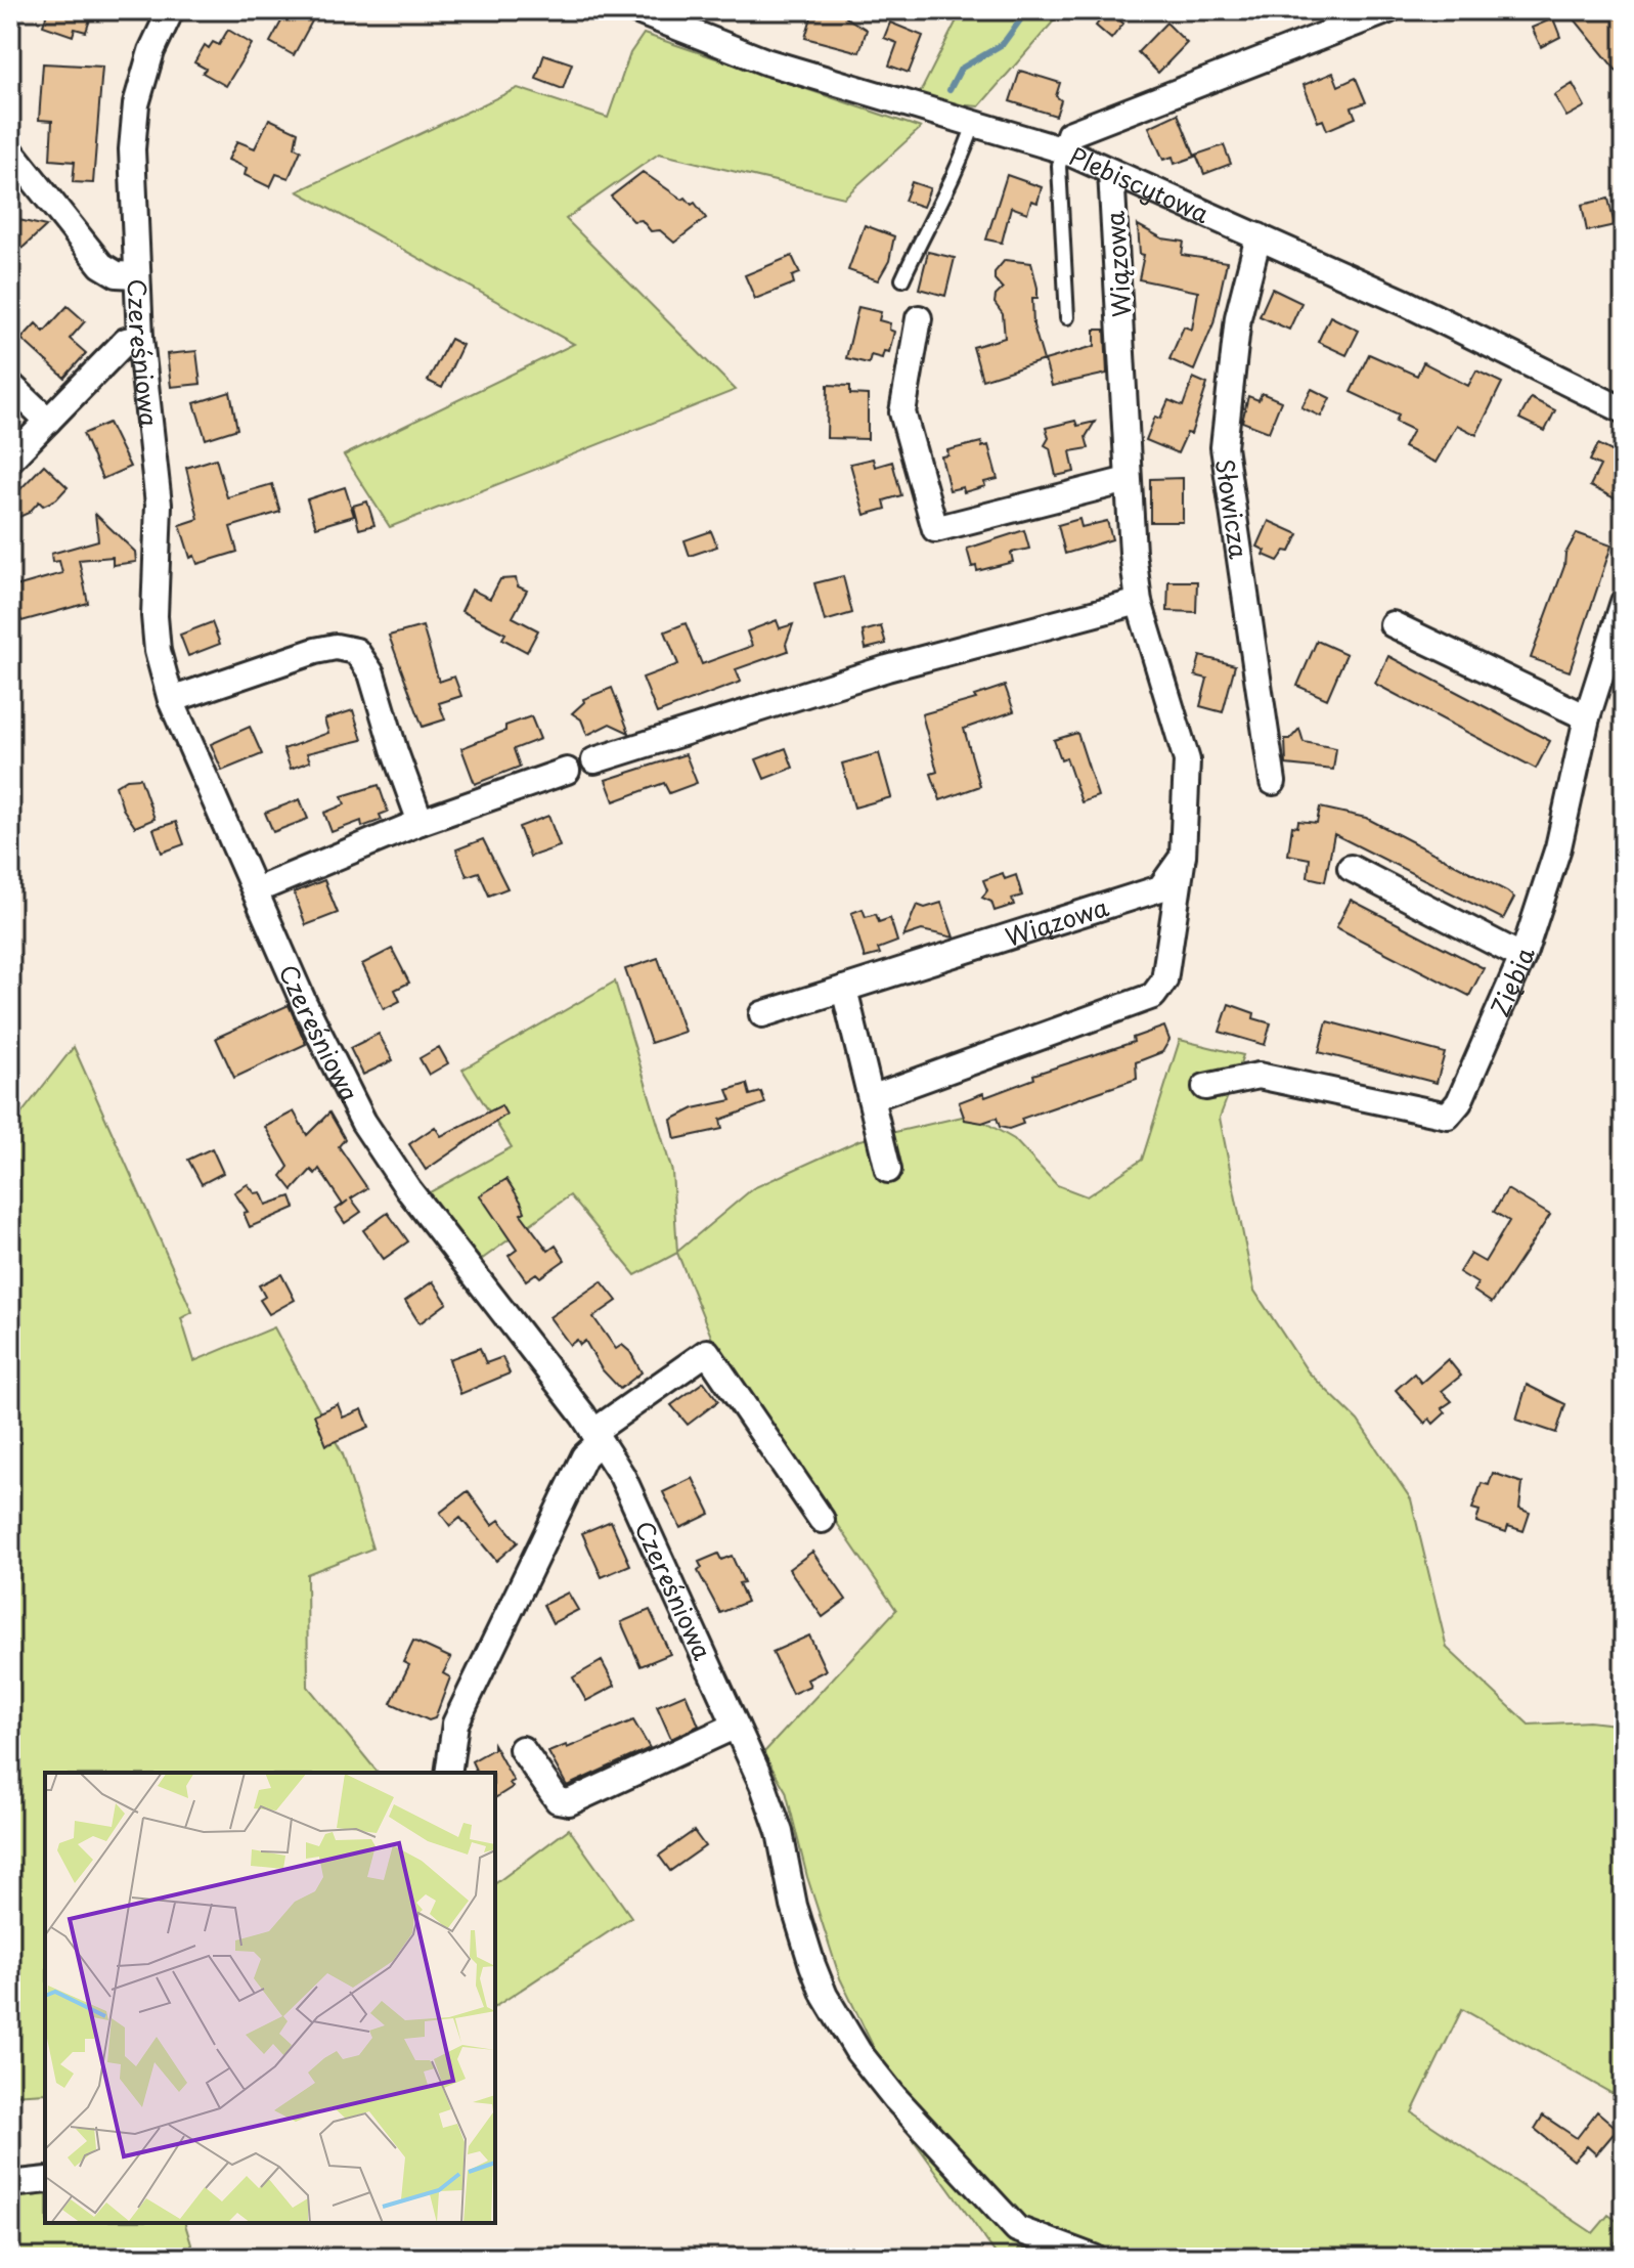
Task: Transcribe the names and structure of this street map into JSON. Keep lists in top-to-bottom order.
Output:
{
  "streets": {
    "street": [
      "Plebiscytowa",
      "Wiązowa",
      "Czereśniowa",
      "Słowicza",
      "Ziębia"
    ]
  },
  "crossings": [
    ["Plebiscytowa", "Wiązowa"],
    ["Plebiscytowa", "Słowicza"]
  ]
}
